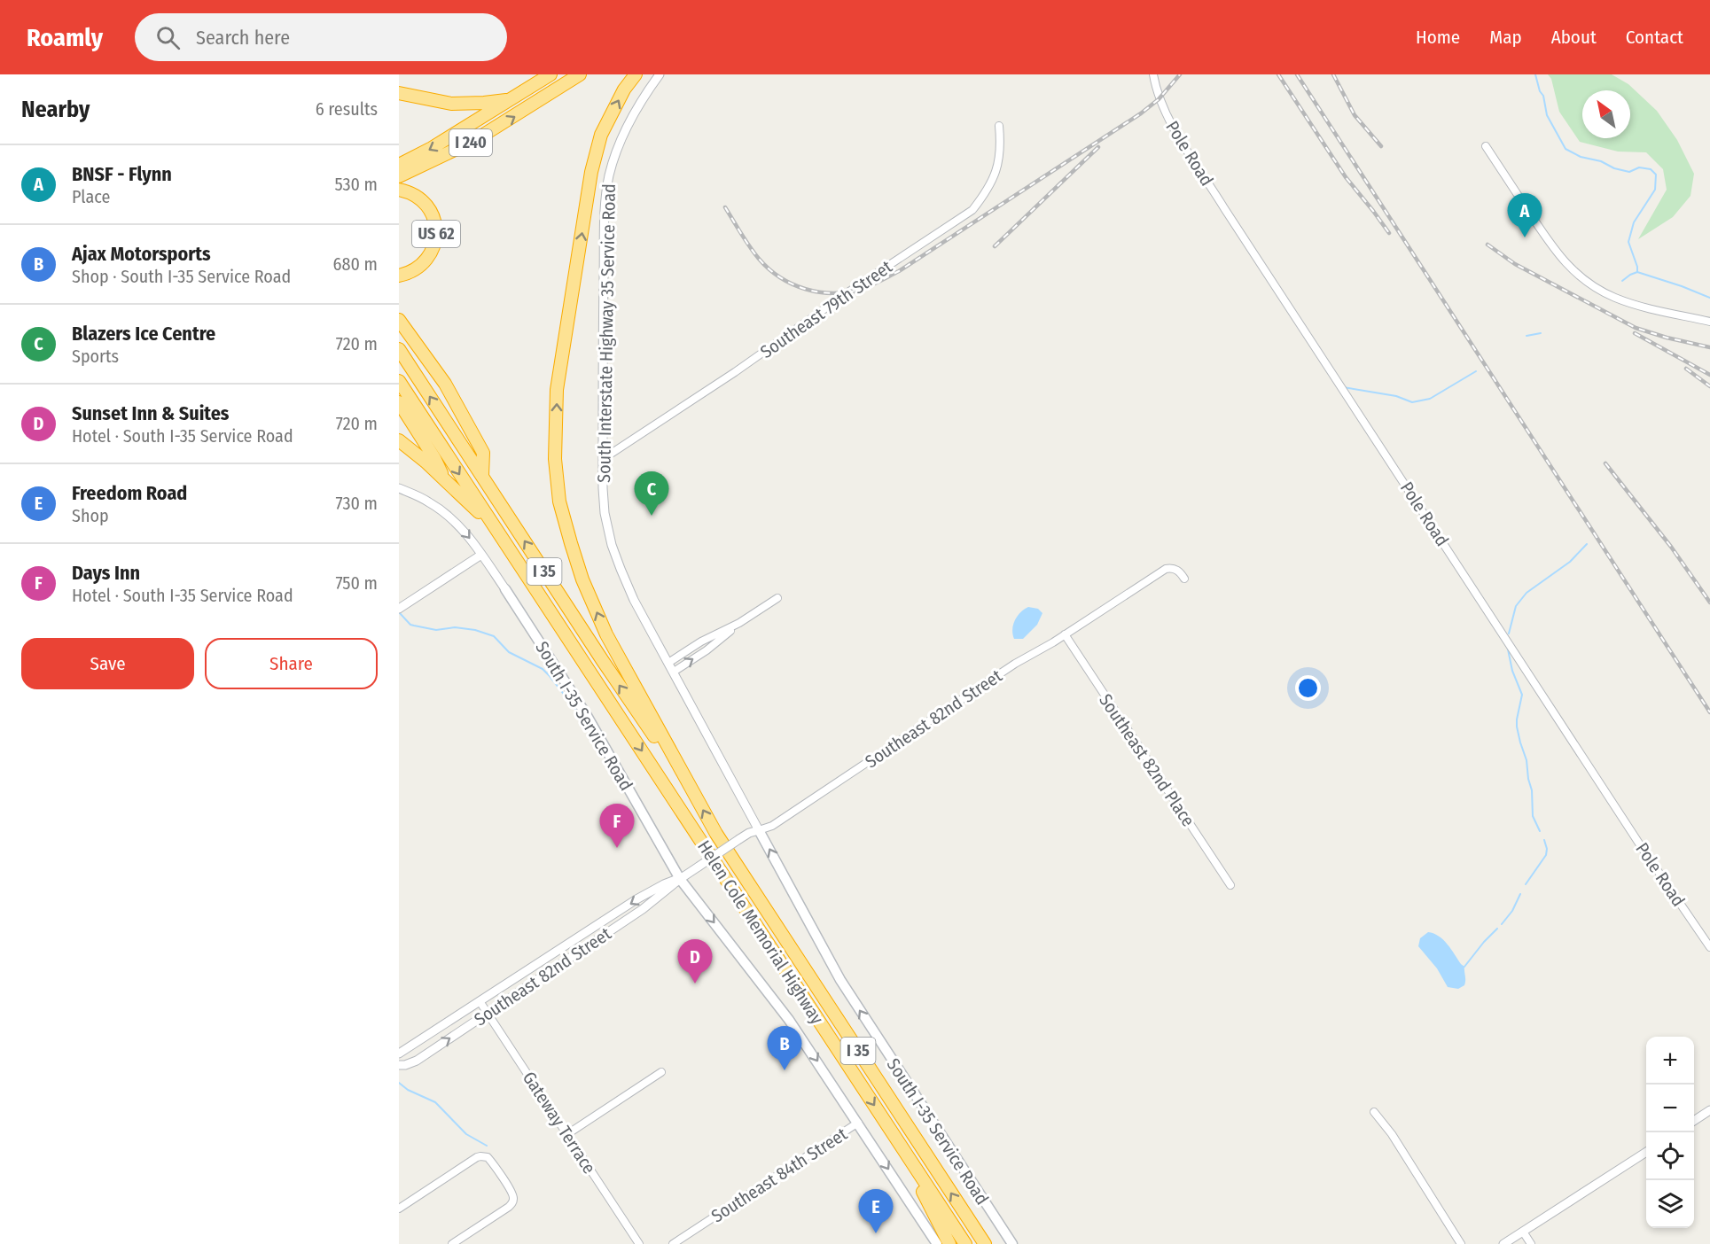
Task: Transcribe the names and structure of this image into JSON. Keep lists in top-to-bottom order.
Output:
{
  "streets": {
    "highway": [
      "I 240",
      "US 62",
      "I 35",
      "Helen Cole Memorial Highway"
    ],
    "main road": ["South I-35 Service Road"],
    "street": [
      "Pole Road",
      "Southeast 79th Street",
      "South Interstate Highway 35 Service Road",
      "Southeast 82nd Street",
      "Southeast 82nd Place",
      "Gateway Terrace",
      "Southeast 84th Street"
    ]
  },
  "crossings": [
    ["Southeast 79th Street", "South Interstate Highway 35 Service Road"],
    ["South Interstate Highway 35 Service Road", "South I-35 Service Road"],
    ["I 35", "Helen Cole Memorial Highway"],
    ["South I-35 Service Road", "Southeast 82nd Street"],
    ["South I-35 Service Road", "Southeast 84th Street"],
    ["Southeast 82nd Street", "Southeast 82nd Place"],
    ["Southeast 82nd Street", "Gateway Terrace"]
  ],
  "north": "top left",
  "page": {
    "header": "Roamly",
    "search": "Search here",
    "nav": [
      "Home",
      "Map",
      "About",
      "Contact"
    ],
    "heading": ["Nearby", "6 results"],
    "list": [
      {
        "mark": "A",
        "name": "BNSF - Flynn",
        "note": "Place",
        "value": "530 m"
      },
      {
        "mark": "B",
        "name": "Ajax Motorsports",
        "note": "Shop · South I-35 Service Road",
        "value": "680 m"
      },
      {
        "mark": "C",
        "name": "Blazers Ice Centre",
        "note": "Sports",
        "value": "720 m"
      },
      {
        "mark": "D",
        "name": "Sunset Inn & Suites",
        "note": "Hotel · South I-35 Service Road",
        "value": "720 m"
      },
      {
        "mark": "E",
        "name": "Freedom Road",
        "note": "Shop",
        "value": "730 m"
      },
      {
        "mark": "F",
        "name": "Days Inn",
        "note": "Hotel · South I-35 Service Road",
        "value": "750 m"
      }
    ],
    "pins": [
      "A",
      "C",
      "F",
      "D",
      "B",
      "E"
    ],
    "buttons": ["Save", "Share"],
    "map_buttons": ["+", "−"]
  }
}
